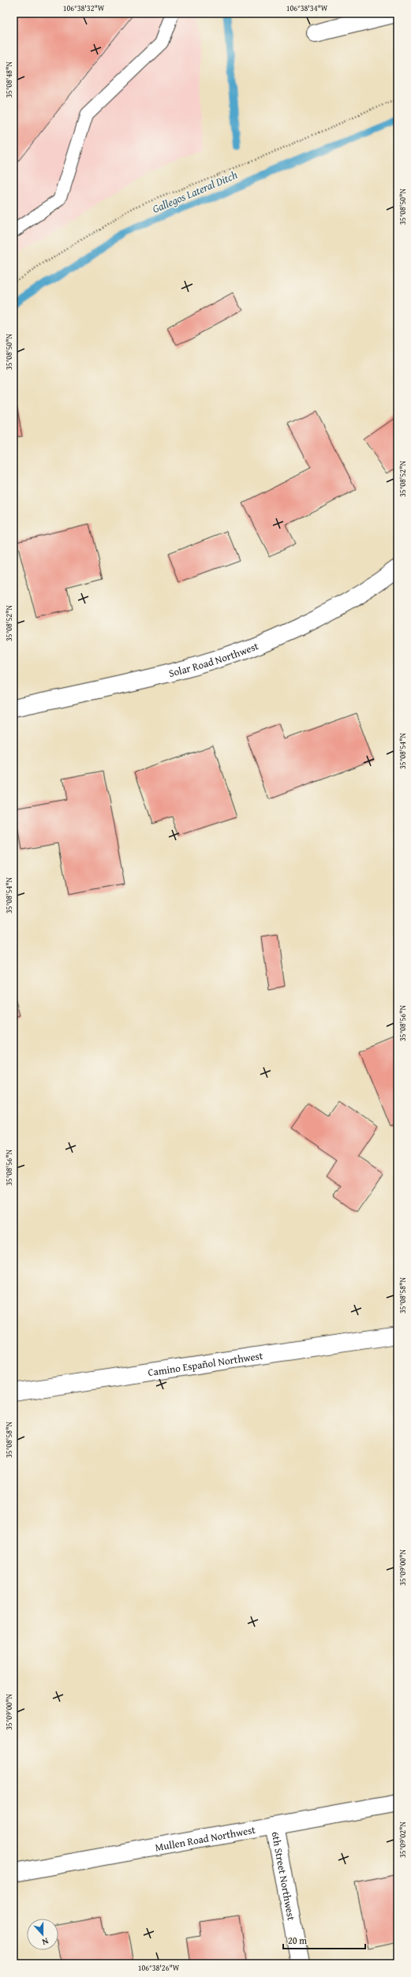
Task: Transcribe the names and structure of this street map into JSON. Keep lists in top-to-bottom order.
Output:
{
  "streets": {
    "street": [
      "Solar Road Northwest",
      "Camino Español Northwest",
      "Mullen Road Northwest",
      "6th Street Northwest"
    ]
  },
  "crossings": [
    ["Mullen Road Northwest", "6th Street Northwest"]
  ],
  "water": ["Gallegos Lateral Ditch"],
  "scale_bar": "20 m",
  "north": "bottom",
  "coordinates": [
    "106°38'32\"W",
    "106°38'34\"W",
    "35°08'48\"N",
    "35°08'50\"N",
    "35°08'52\"N",
    "35°08'54\"N",
    "35°08'56\"N",
    "35°08'58\"N",
    "35°09'00\"N",
    "35°09'02\"N",
    "106°38'26\"W"
  ]
}
